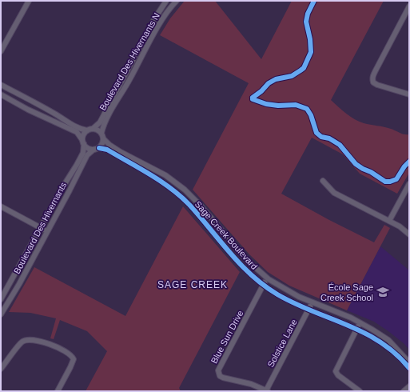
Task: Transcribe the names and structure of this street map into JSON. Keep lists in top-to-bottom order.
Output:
{
  "streets": {
    "street": [
      "Boulevard Des Hivernants N",
      "Boulevard Des Hivernants",
      "Sage Creek Boulevard",
      "Blue Sun Drive",
      "Solstice Lane"
    ]
  },
  "crossings": [
    ["Boulevard Des Hivernants N", "Boulevard Des Hivernants"],
    ["Boulevard Des Hivernants N", "Sage Creek Boulevard"],
    ["Boulevard Des Hivernants", "Sage Creek Boulevard"],
    ["Sage Creek Boulevard", "Blue Sun Drive"],
    ["Sage Creek Boulevard", "Solstice Lane"],
    ["Blue Sun Drive", "Solstice Lane"]
  ],
  "districts": ["SAGE CREEK"],
  "places": {
    "school or university": ["École Sage Creek School"]
  }
}
